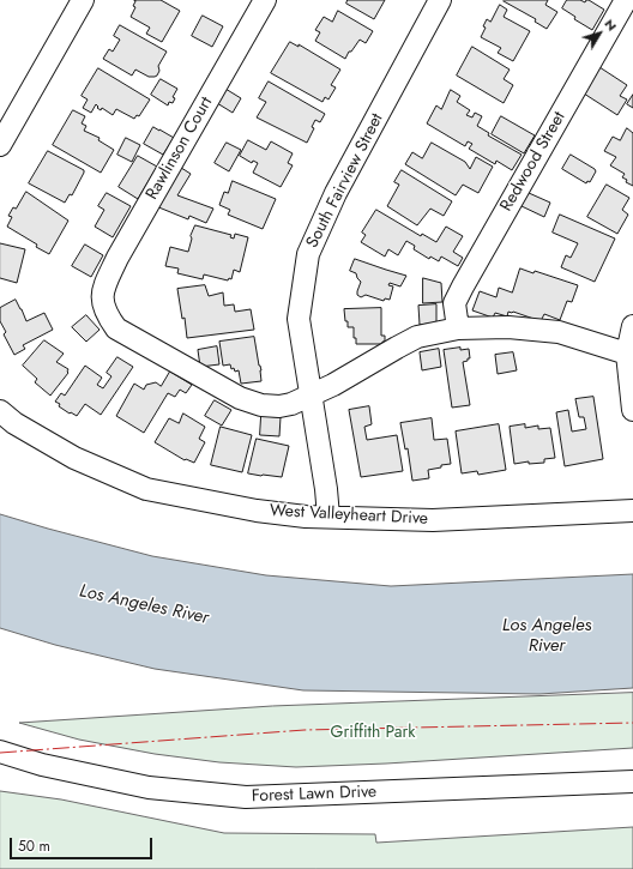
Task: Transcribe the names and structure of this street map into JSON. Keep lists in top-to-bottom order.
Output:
{
  "streets": {
    "street": [
      "Rawlinson Court",
      "Redwood Street",
      "South Fairview Street",
      "West Valleyheart Drive",
      "Forest Lawn Drive"
    ]
  },
  "crossings": [
    ["Rawlinson Court", "South Fairview Street"],
    ["South Fairview Street", "West Valleyheart Drive"]
  ],
  "water": ["Los Angeles River"],
  "parks": ["Griffith Park"],
  "scale_bar": "50 m",
  "north": "top right"
}
